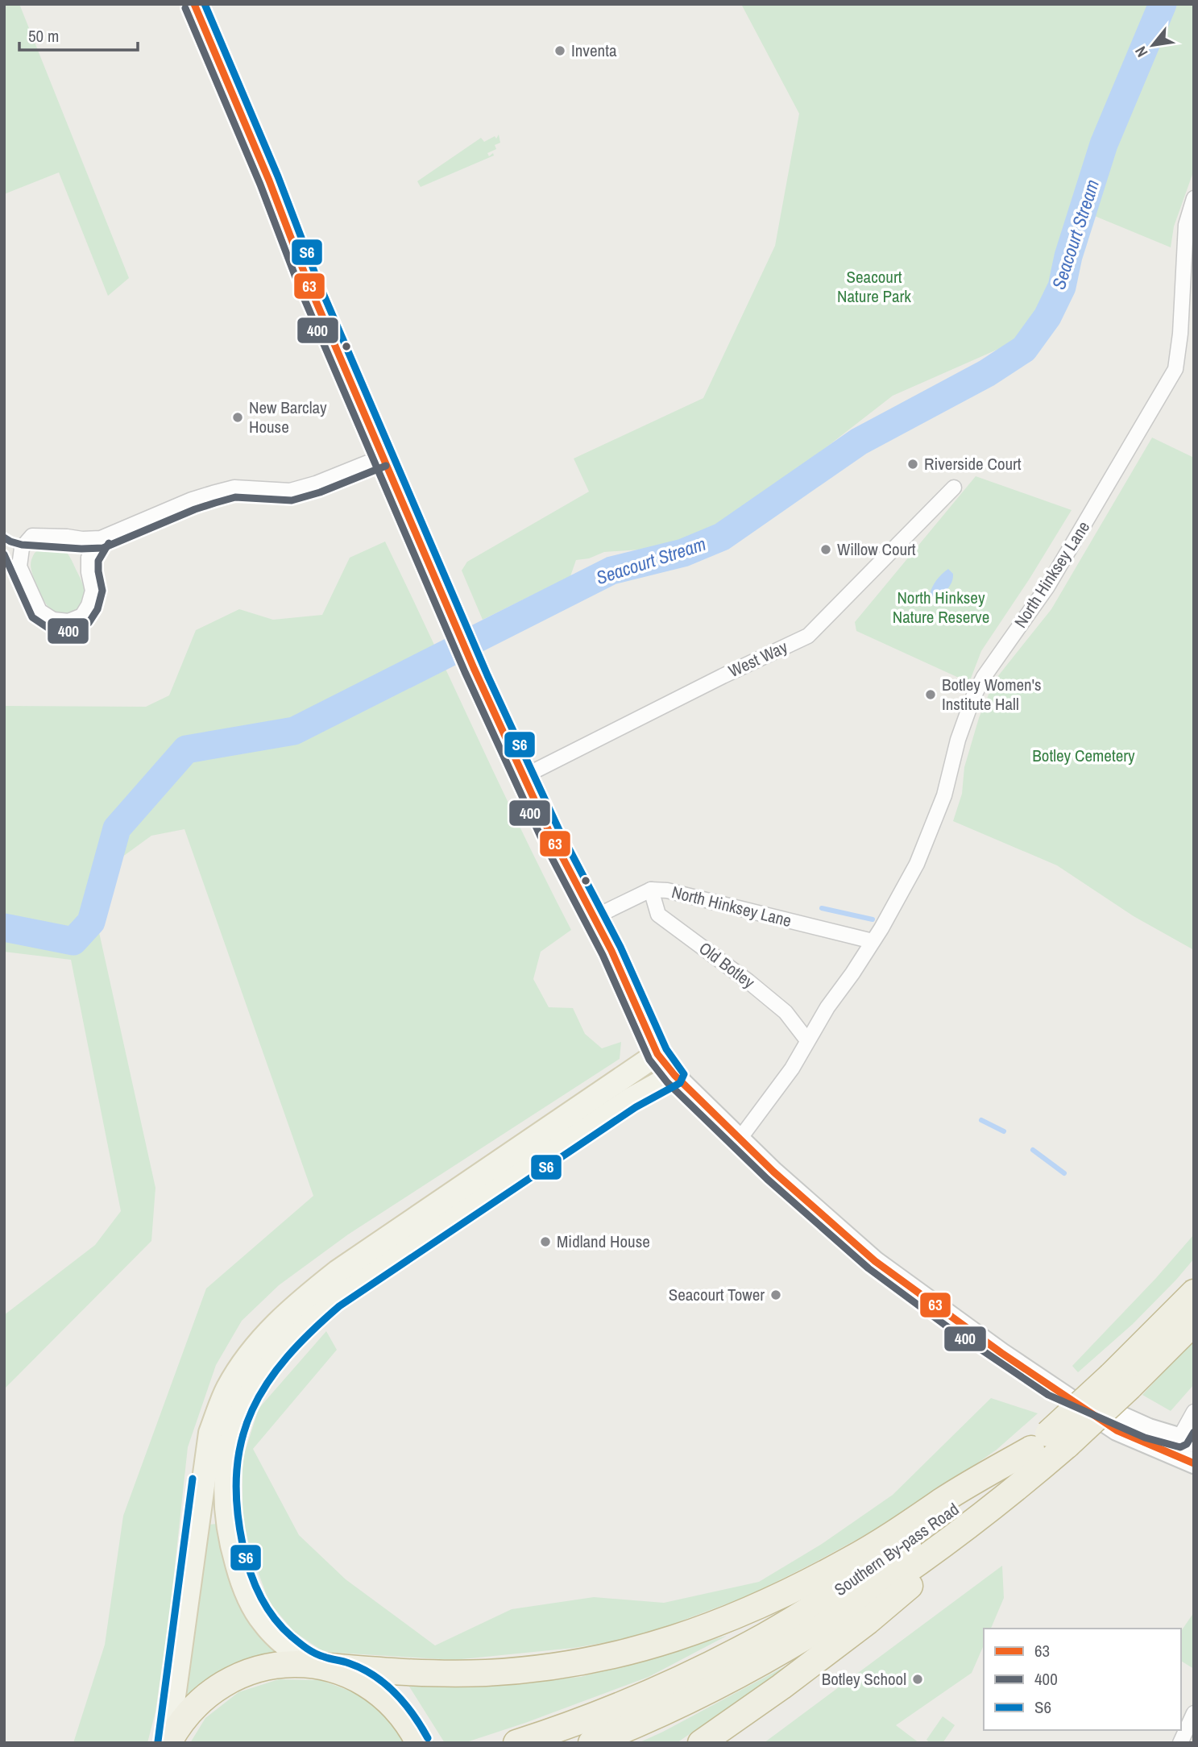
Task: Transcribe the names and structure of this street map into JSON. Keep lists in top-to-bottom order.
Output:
{
  "streets": {
    "highway": ["Southern By-pass Road"],
    "street": ["North Hinksey Lane", "West Way", "Old Botley"]
  },
  "crossings": [
    ["North Hinksey Lane", "Old Botley"]
  ],
  "water": ["Seacourt Stream"],
  "parks": ["Seacourt Nature Park", "North Hinksey Nature Reserve", "Botley Cemetery"],
  "places": [
    "Inventa",
    "New Barclay House",
    "Riverside Court",
    "Willow Court",
    "Botley Women's Institute Hall",
    "Midland House",
    "Seacourt Tower",
    "Botley School"
  ],
  "lines": ["transit line 63", "transit line S6", "transit line 400"],
  "legend": ["63", "400", "S6"],
  "scale_bar": "50 m",
  "north": "bottom left"
}
